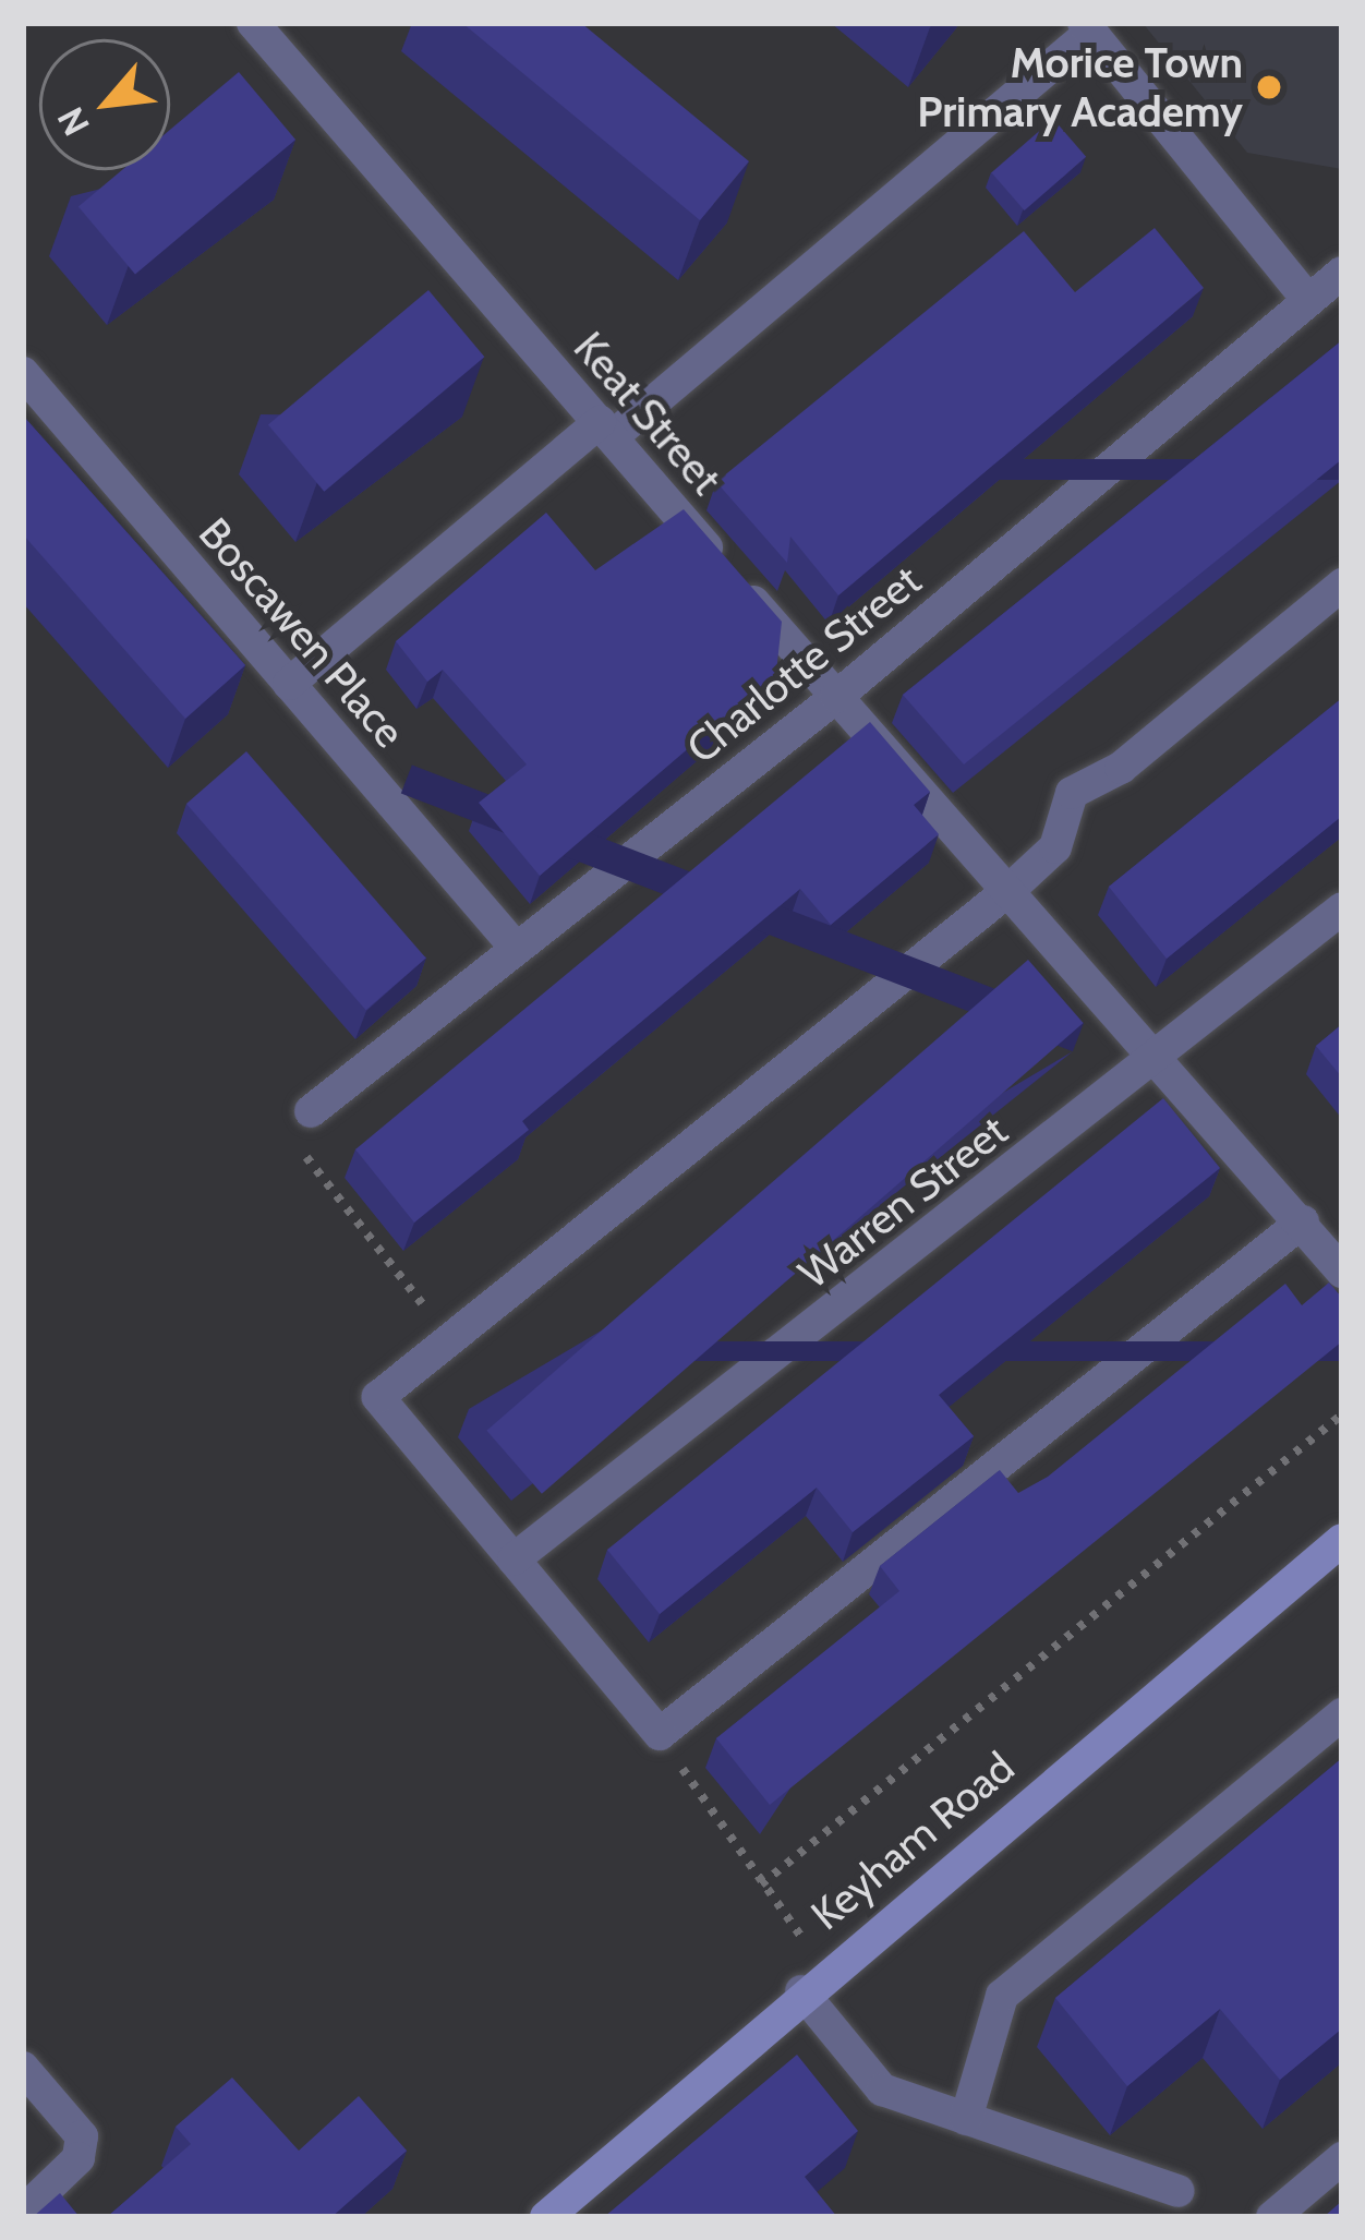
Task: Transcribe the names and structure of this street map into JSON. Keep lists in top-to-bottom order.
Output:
{
  "streets": {
    "main road": ["Keyham Road"],
    "street": [
      "Keat Street",
      "Boscawen Place",
      "Charlotte Street",
      "Warren Street"
    ]
  },
  "crossings": [
    ["Keat Street", "Charlotte Street"],
    ["Keat Street", "Warren Street"],
    ["Boscawen Place", "Charlotte Street"]
  ],
  "places": ["Morice Town Primary Academy"],
  "north": "bottom left"
}
